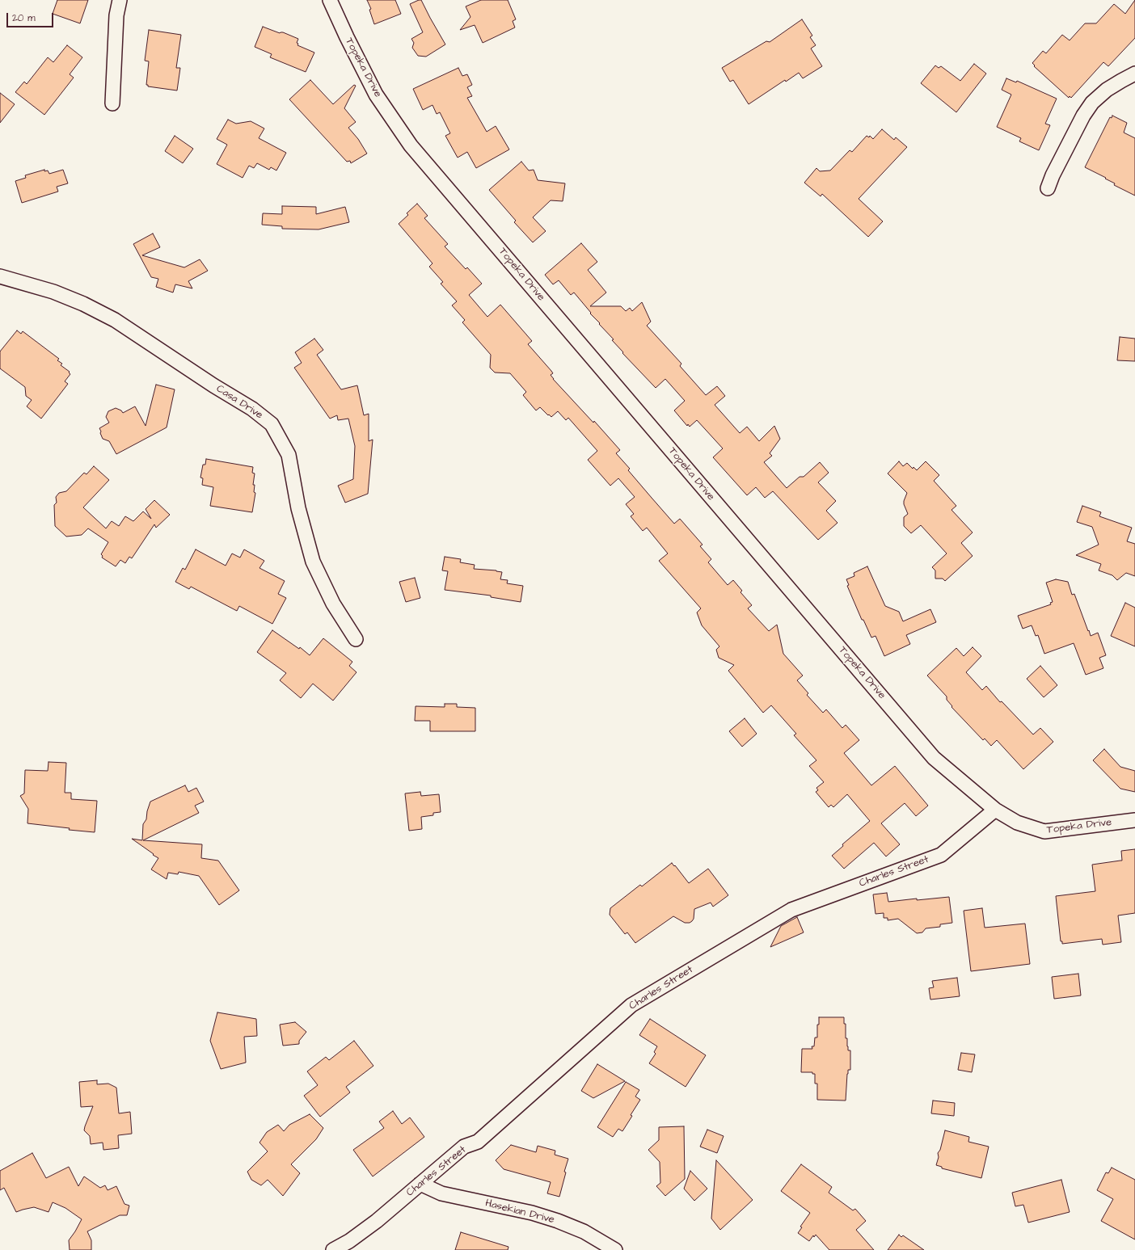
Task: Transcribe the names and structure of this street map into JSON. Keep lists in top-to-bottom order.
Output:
{
  "streets": {
    "street": [
      "Topeka Drive",
      "Casa Drive",
      "Charles Street",
      "Hasekian Drive"
    ]
  },
  "crossings": [
    ["Topeka Drive", "Charles Street"],
    ["Charles Street", "Hasekian Drive"]
  ],
  "scale_bar": "20 m"
}
